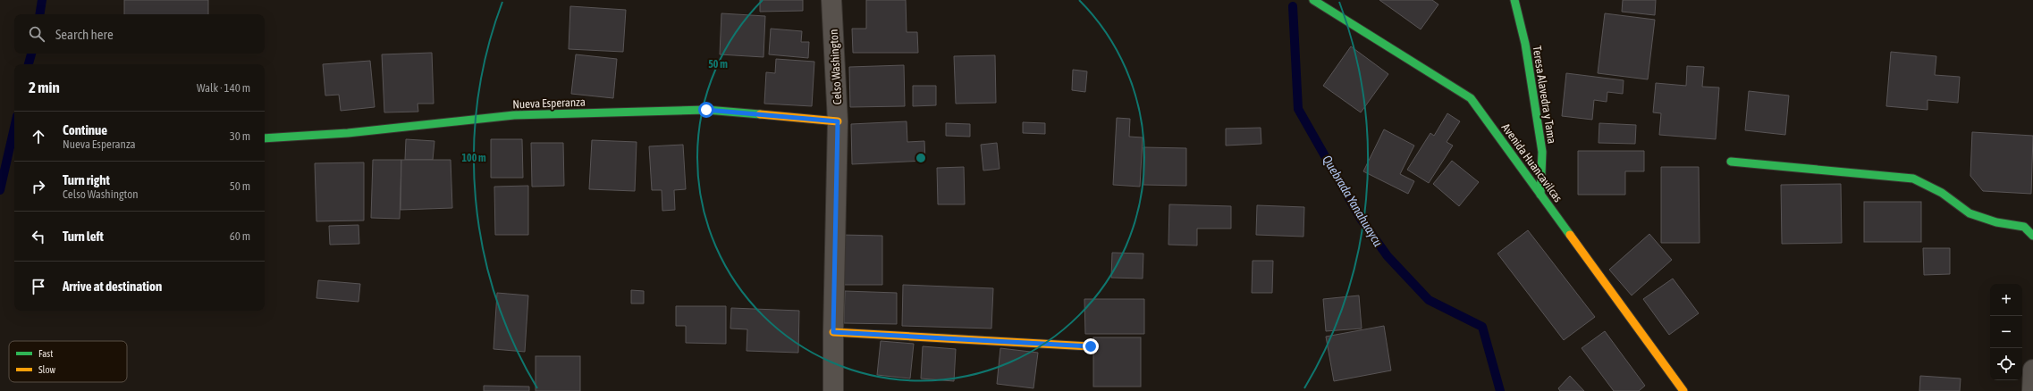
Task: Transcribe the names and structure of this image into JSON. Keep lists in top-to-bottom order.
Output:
{
  "streets": {
    "street": [
      "Celso Washington",
      "Teresa Alavedra y Tama",
      "Nueva Esperanza",
      "Avenida Huancavilcas"
    ]
  },
  "crossings": [
    ["Celso Washington", "Nueva Esperanza"],
    ["Teresa Alavedra y Tama", "Avenida Huancavilcas"]
  ],
  "water": ["Quebrada Yanahuaycu"],
  "legend": ["Fast", "Slow"],
  "page": {
    "search": "Search here",
    "heading": ["2 min", "Walk · 140 m"],
    "list": [
      ["Continue", "Nueva Esperanza", "30 m"],
      ["Turn right", "Celso Washington", "50 m"],
      ["Turn left", "60 m"],
      "Arrive at destination"
    ],
    "map_buttons": ["+", "−"]
  },
  "rings": ["50 m", "100 m"]
}
